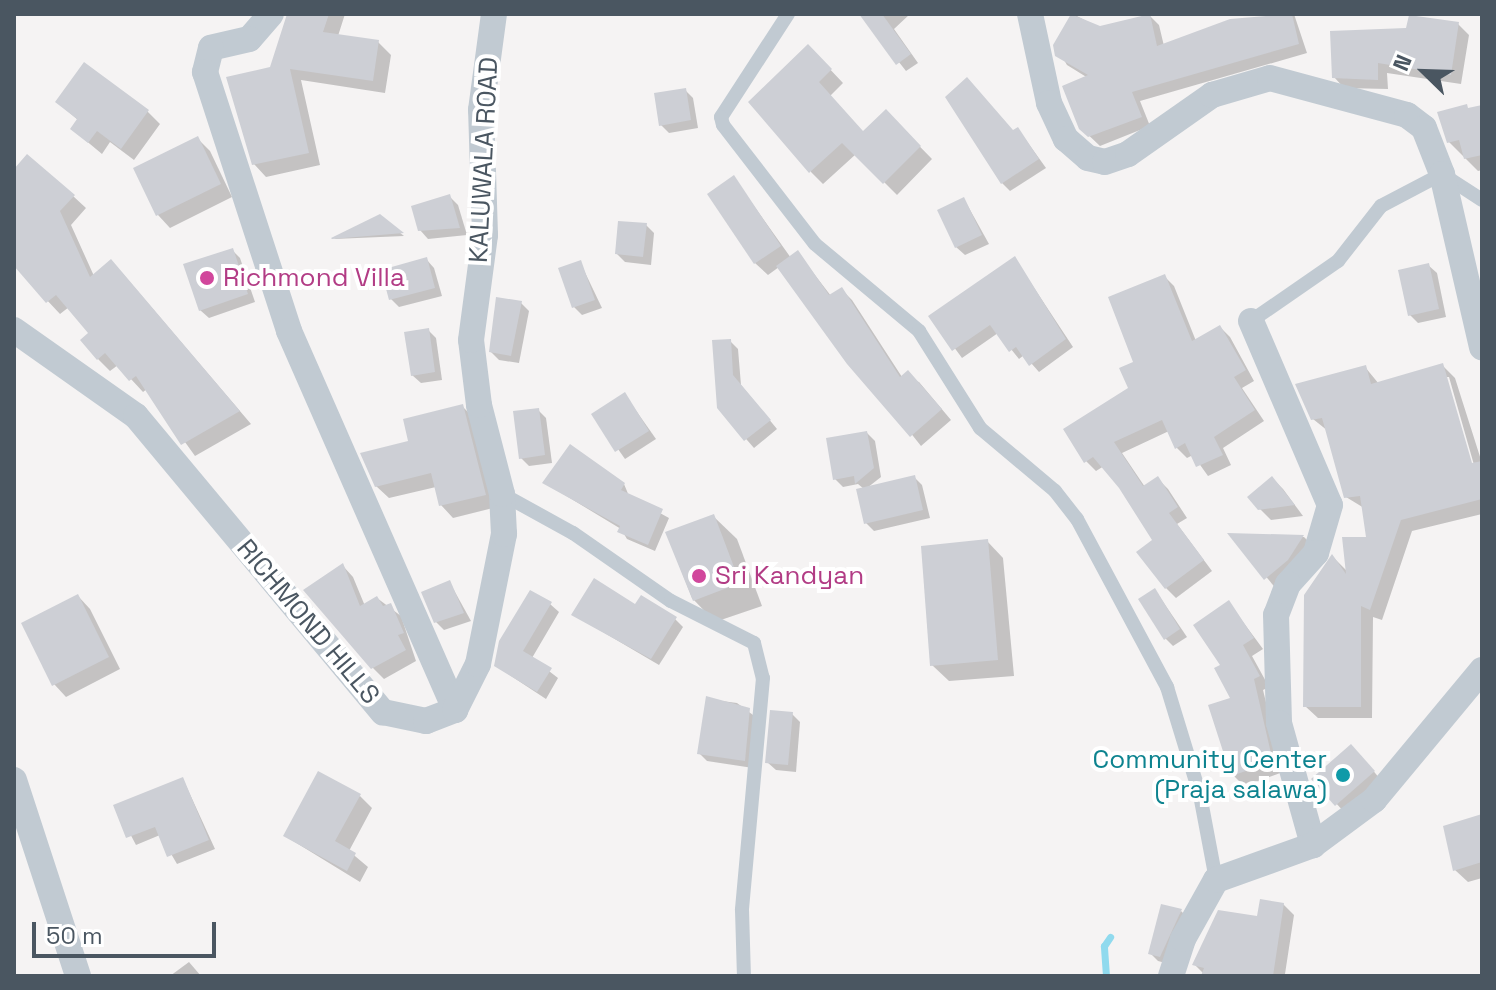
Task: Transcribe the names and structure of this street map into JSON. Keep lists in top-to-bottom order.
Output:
{
  "streets": {
    "street": ["KALUWALA ROAD", "RICHMOND HILLS"]
  },
  "places": ["Richmond Villa", "Sri Kandyan", "Community Center (Praja salawa)"],
  "scale_bar": "50 m",
  "north": "top left"
}
